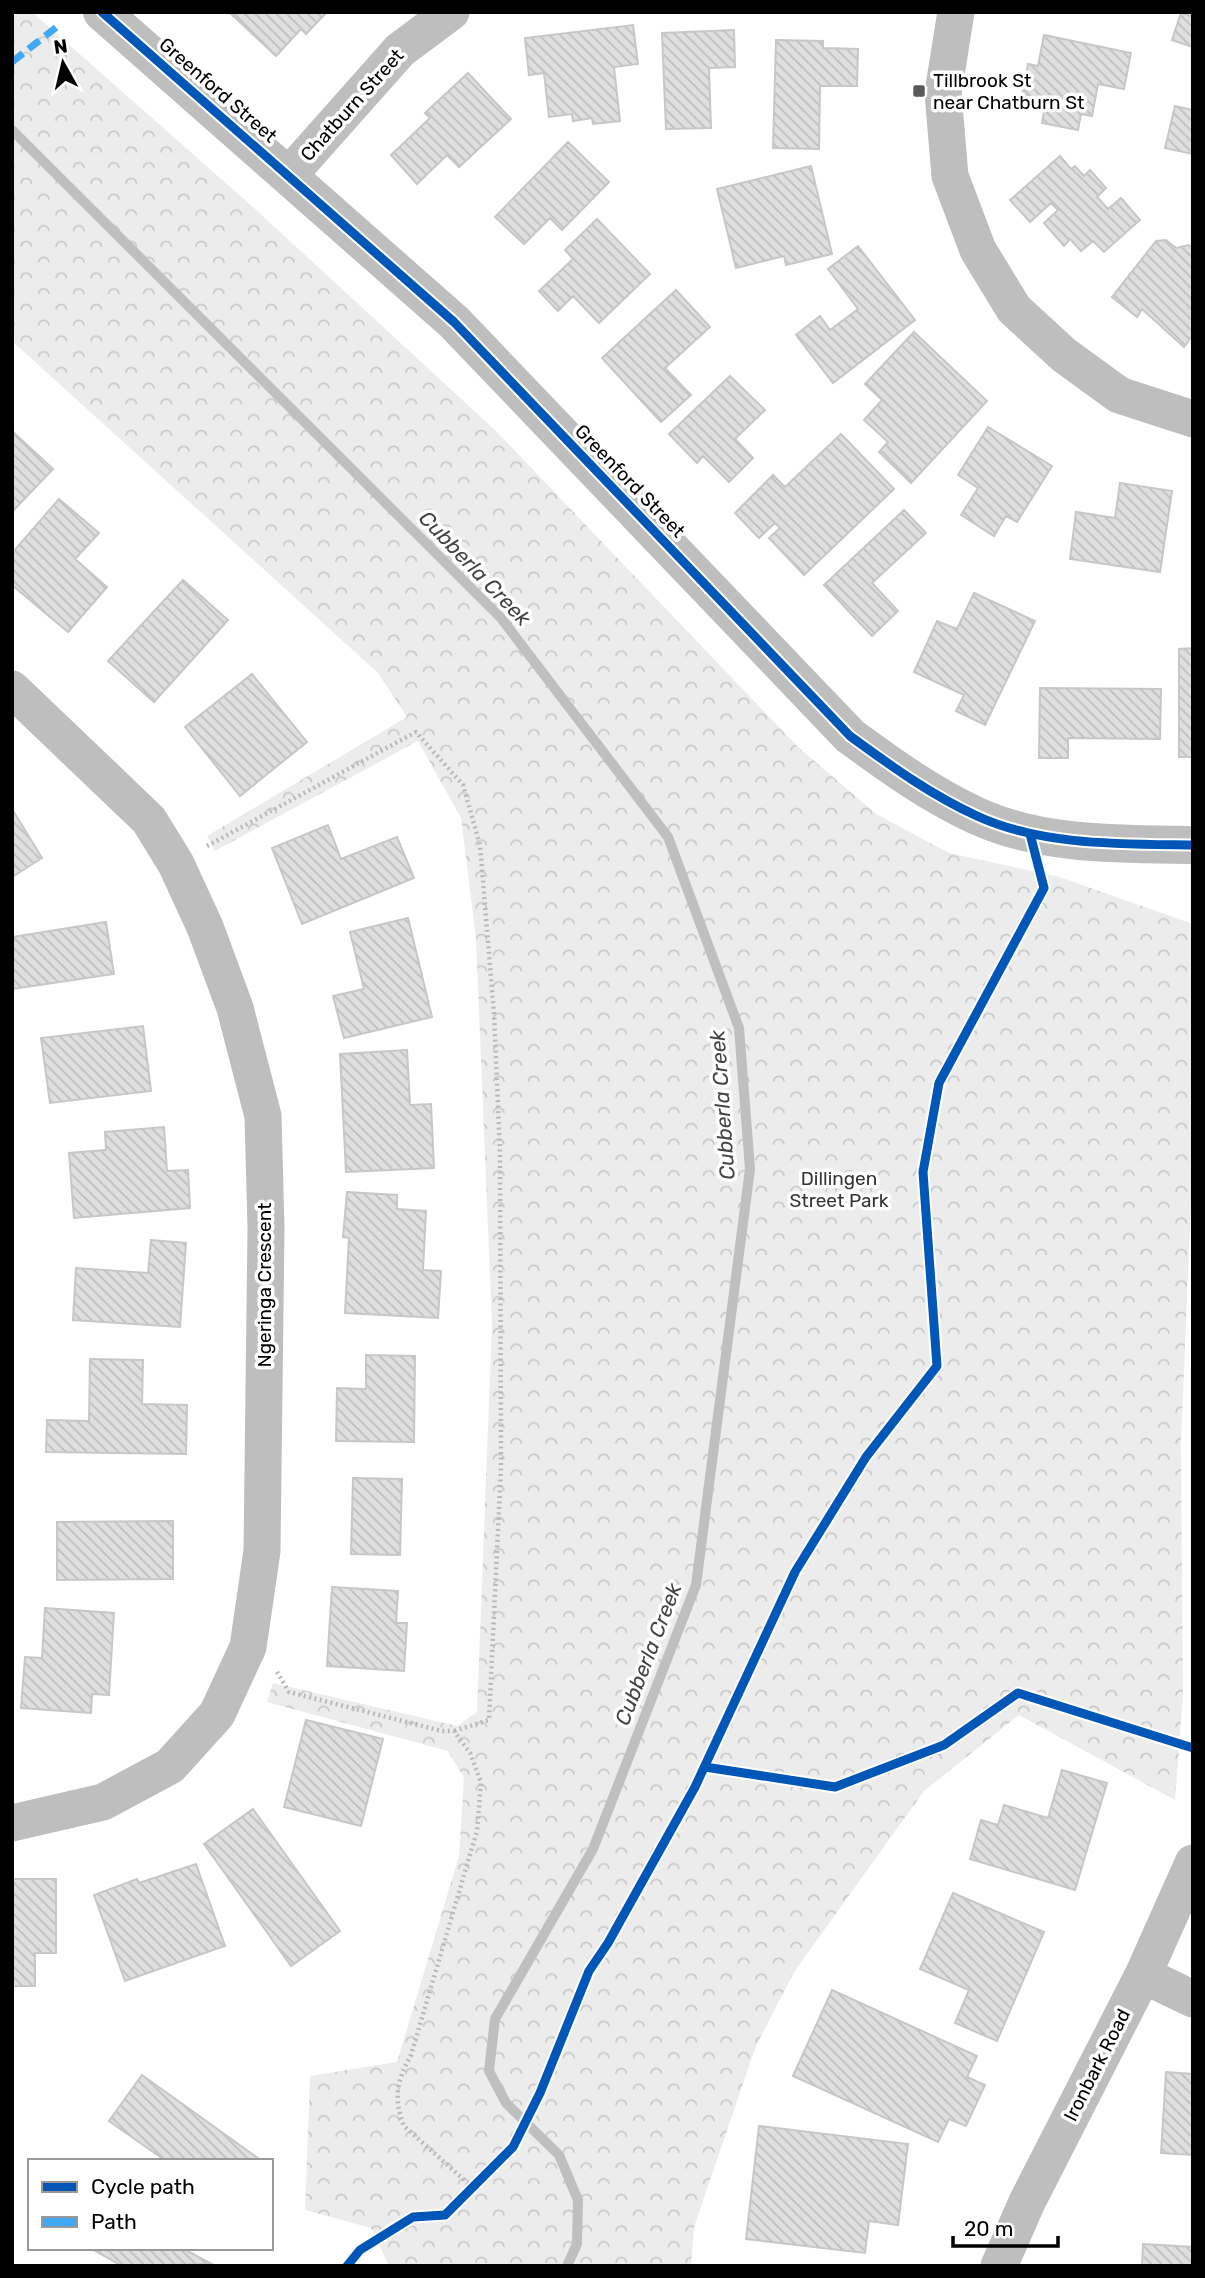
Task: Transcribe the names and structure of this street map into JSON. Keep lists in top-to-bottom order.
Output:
{
  "streets": {
    "street": [
      "Greenford Street",
      "Chatburn Street",
      "Ngeringa Crescent",
      "Ironbark Road"
    ]
  },
  "crossings": [
    ["Greenford Street", "Chatburn Street"]
  ],
  "water": ["Cubberla Creek"],
  "parks": ["Dillingen Street Park"],
  "places": {
    "transit": ["Tillbrook St near Chatburn St"]
  },
  "legend": ["Cycle path", "Path"],
  "scale_bar": "20 m",
  "north": "top"
}
